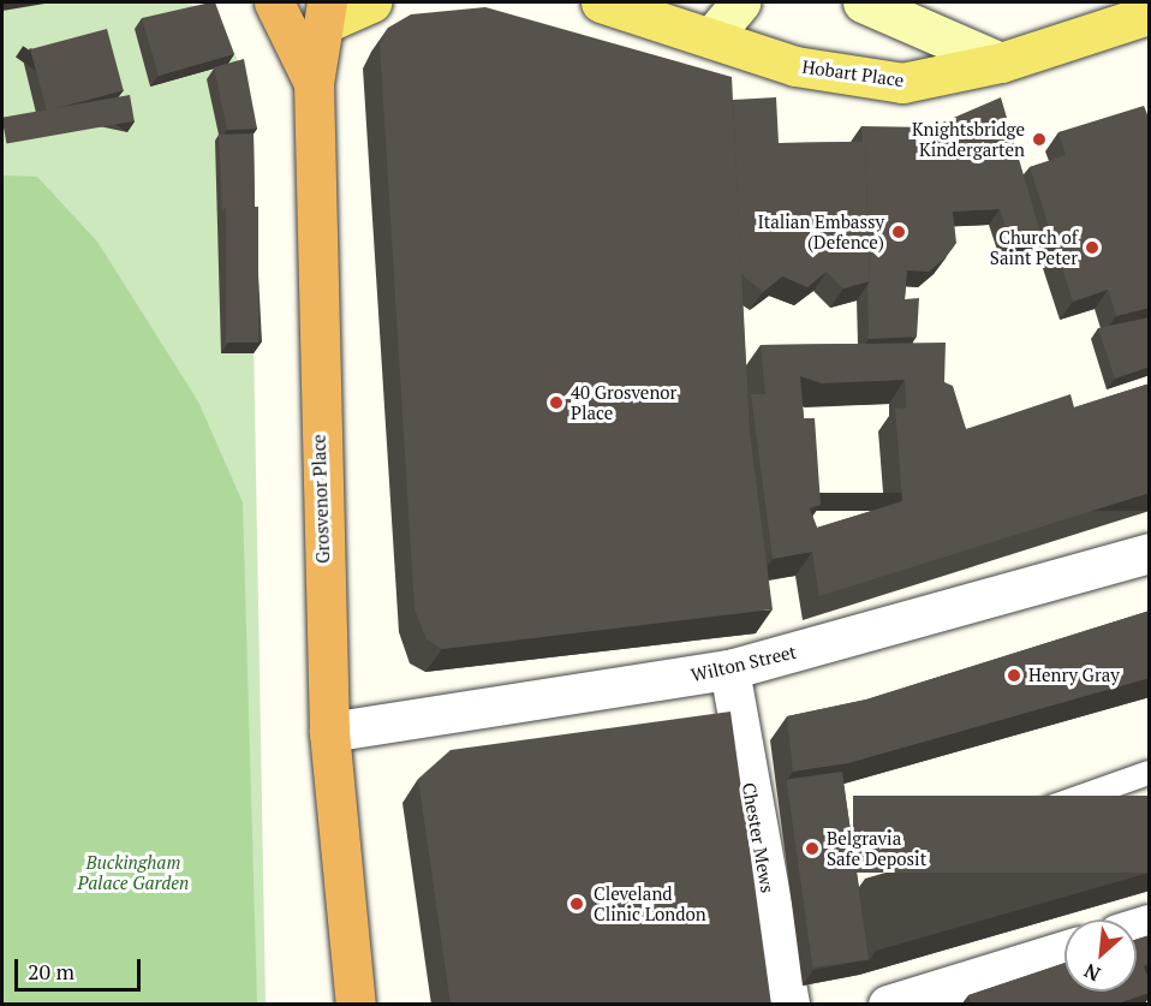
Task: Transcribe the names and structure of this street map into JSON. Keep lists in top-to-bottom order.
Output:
{
  "streets": {
    "highway": ["Grosvenor Place"],
    "main road": ["Hobart Place"],
    "street": ["Wilton Street", "Chester Mews"]
  },
  "crossings": [
    ["Grosvenor Place", "Wilton Street"],
    ["Wilton Street", "Chester Mews"]
  ],
  "parks": ["Buckingham Palace Garden"],
  "places": [
    "Knightsbridge Kindergarten",
    "Italian Embassy (Defence)",
    "Church of Saint Peter",
    "40 Grosvenor Place",
    "Henry Gray",
    "Belgravia Safe Deposit",
    "Cleveland Clinic London"
  ],
  "scale_bar": "20 m",
  "north": "bottom left"
}
